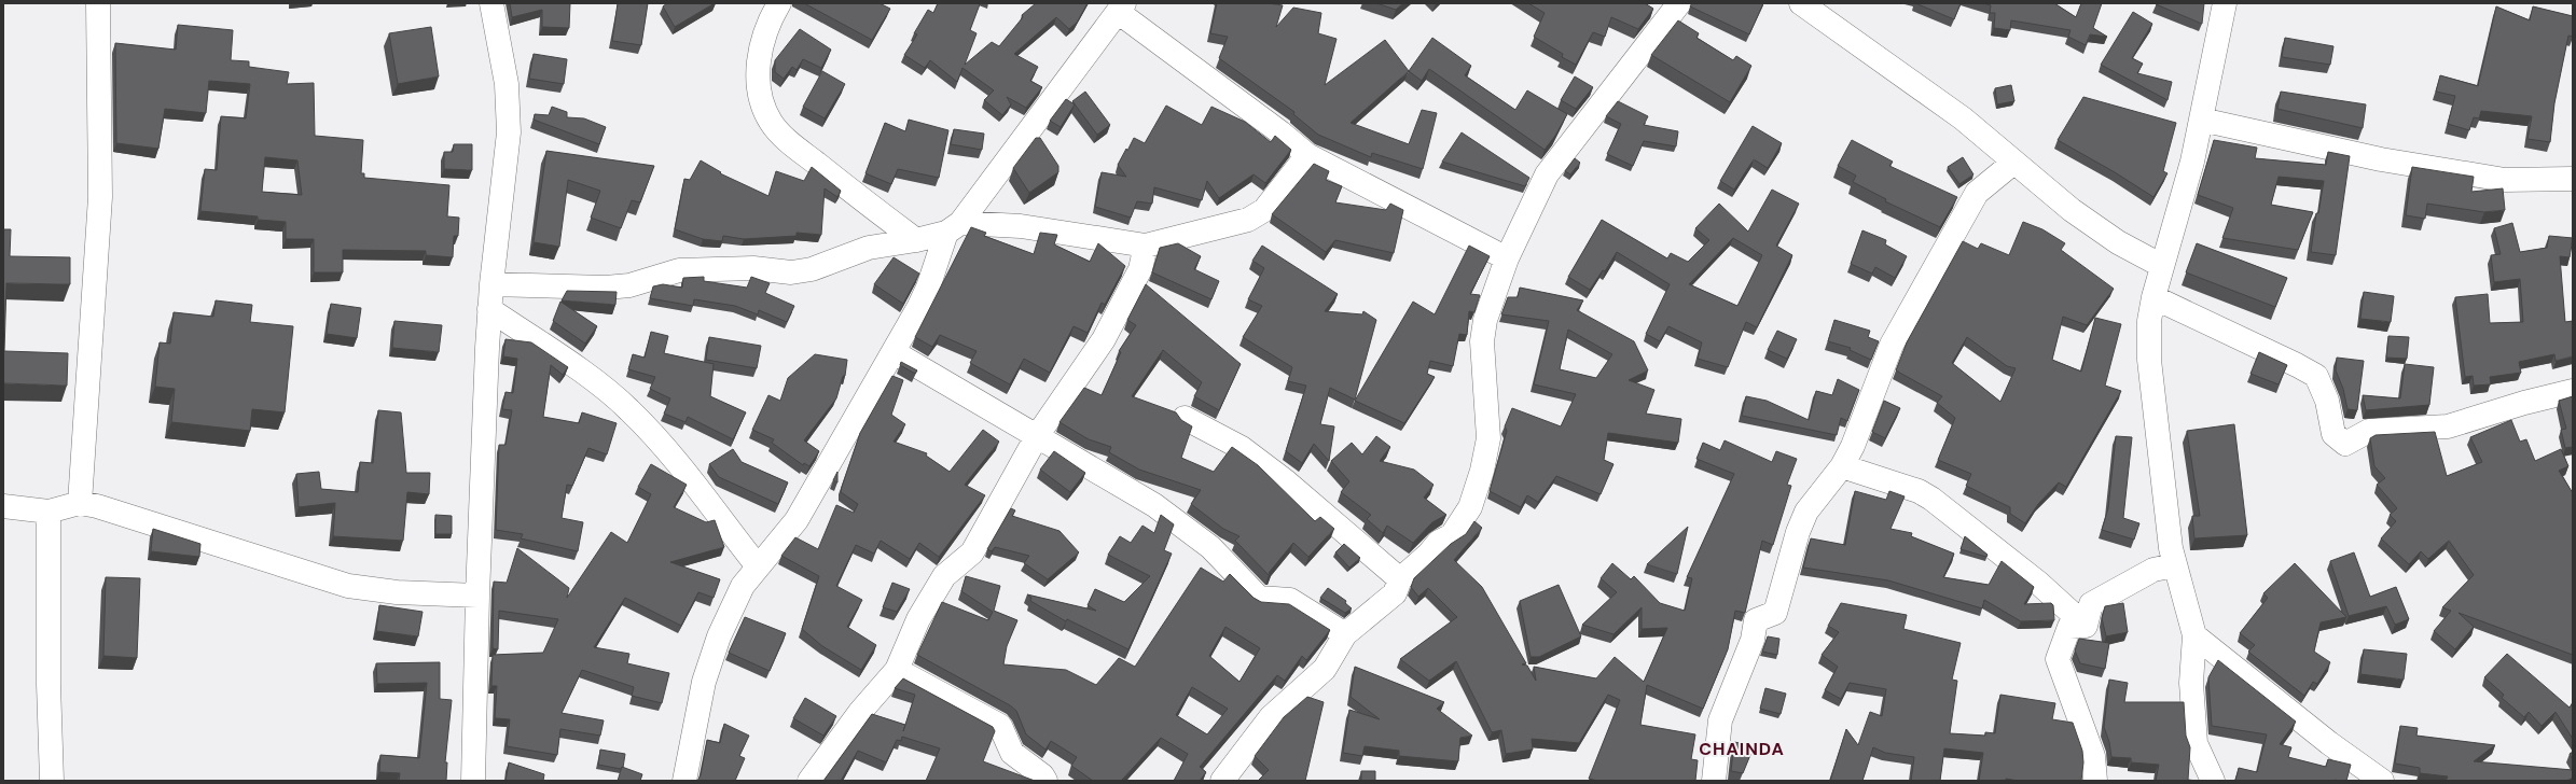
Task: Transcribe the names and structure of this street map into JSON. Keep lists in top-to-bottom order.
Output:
{
  "districts": ["CHAINDA"]
}
